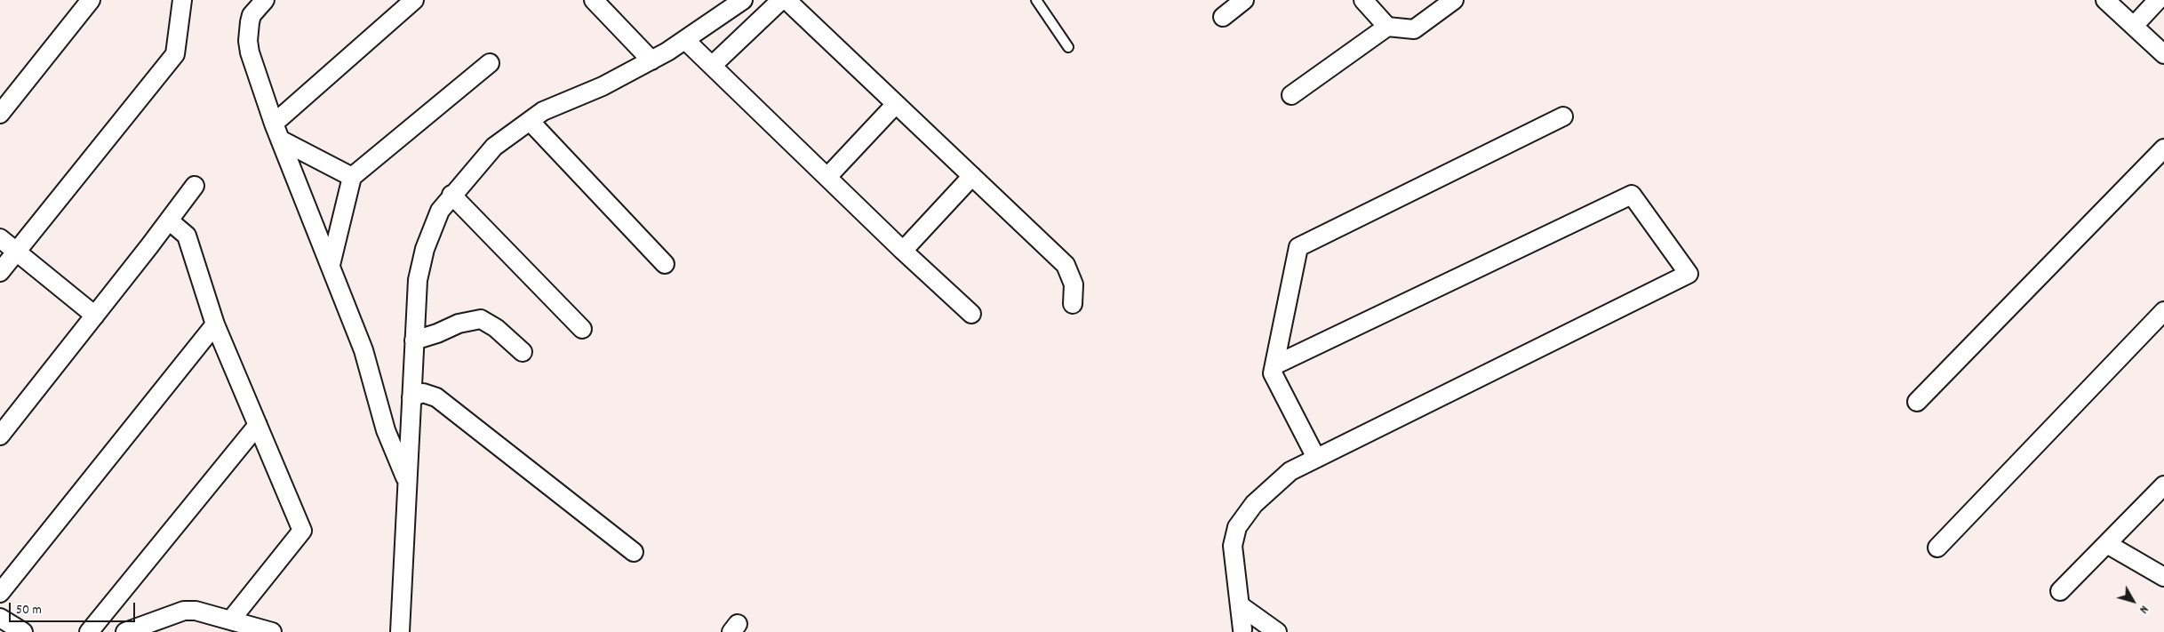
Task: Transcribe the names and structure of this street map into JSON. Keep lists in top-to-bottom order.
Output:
{
  "scale_bar": "50 m",
  "north": "bottom right"
}
